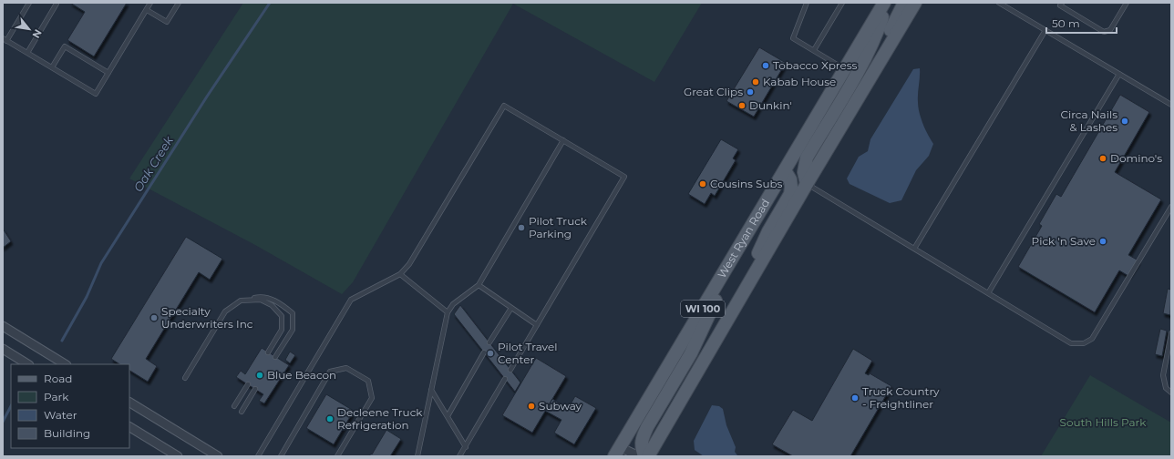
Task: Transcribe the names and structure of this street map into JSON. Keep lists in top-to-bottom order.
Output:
{
  "streets": {
    "main road": ["West Ryan Road", "WI 100"]
  },
  "water": ["Oak Creek"],
  "parks": ["South Hills Park"],
  "places": [
    "Tobacco Xpress",
    "Kabab House",
    "Great Clips",
    "Dunkin'",
    "Circa Nails & Lashes",
    "Domino's",
    "Cousins Subs",
    "Pilot Truck Parking",
    "Pick 'n Save",
    "Specialty Underwriters Inc",
    "Pilot Travel Center",
    "Blue Beacon",
    "Truck Country - Freightliner",
    "Subway",
    "Decleene Truck Refrigeration"
  ],
  "legend": [
    "Road",
    "Park",
    "Water",
    "Building"
  ],
  "scale_bar": "50 m",
  "north": "bottom right"
}
